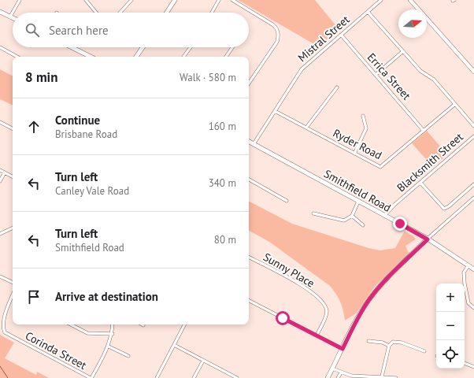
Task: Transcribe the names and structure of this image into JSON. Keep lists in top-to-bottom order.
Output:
{
  "streets": {
    "main road": ["Smithfield Road"],
    "street": [
      "Mistral Street",
      "Errica Street",
      "Ryder Road",
      "Blacksmith Street",
      "Sunny Place",
      "Corinda Street"
    ]
  },
  "crossings": [
    ["Mistral Street", "Errica Street"],
    ["Mistral Street", "Ryder Road"],
    ["Mistral Street", "Smithfield Road"],
    ["Errica Street", "Ryder Road"],
    ["Blacksmith Street", "Smithfield Road"]
  ],
  "north": "right",
  "page": {
    "search": "Search here",
    "heading": ["8 min", "Walk · 580 m"],
    "list": [
      ["Continue", "Brisbane Road", "160 m"],
      ["Turn left", "Canley Vale Road", "340 m"],
      ["Turn left", "Smithfield Road", "80 m"],
      "Arrive at destination"
    ],
    "map_buttons": ["+", "−"]
  }
}
